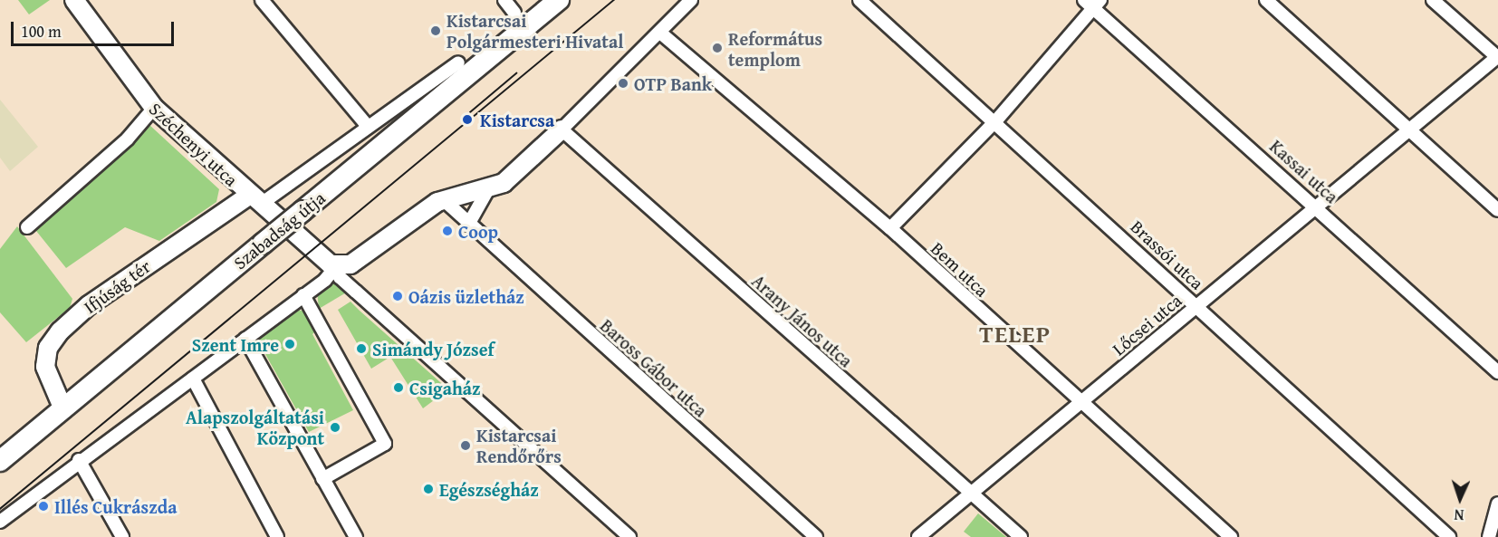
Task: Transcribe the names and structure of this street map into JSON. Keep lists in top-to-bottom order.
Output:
{
  "streets": {
    "main road": ["Széchenyi utca", "Szabadság útja", "Ifjúság tér"],
    "street": [
      "Kassai utca",
      "Brassói utca",
      "Bem utca",
      "Arany János utca",
      "Lőcsei utca",
      "Baross Gábor utca"
    ]
  },
  "crossings": [
    ["Széchenyi utca", "Ifjúság tér"],
    ["Kassai utca", "Lőcsei utca"],
    ["Szabadság útja", "Ifjúság tér"],
    ["Brassói utca", "Lőcsei utca"],
    ["Bem utca", "Lőcsei utca"],
    ["Arany János utca", "Lőcsei utca"]
  ],
  "districts": ["TELEP"],
  "places": [
    "Kistarcsai Polgármesteri Hivatal",
    "Református templom",
    "OTP Bank",
    "Kistarcsa",
    "Coop",
    "Oázis üzletház",
    "Szent Imre",
    "Simándy József",
    "Csigaház",
    "Alapszolgáltatási Központ",
    "Kistarcsai Rendőrőrs",
    "Egészségház",
    "Illés Cukrászda"
  ],
  "scale_bar": "100 m",
  "north": "bottom"
}
